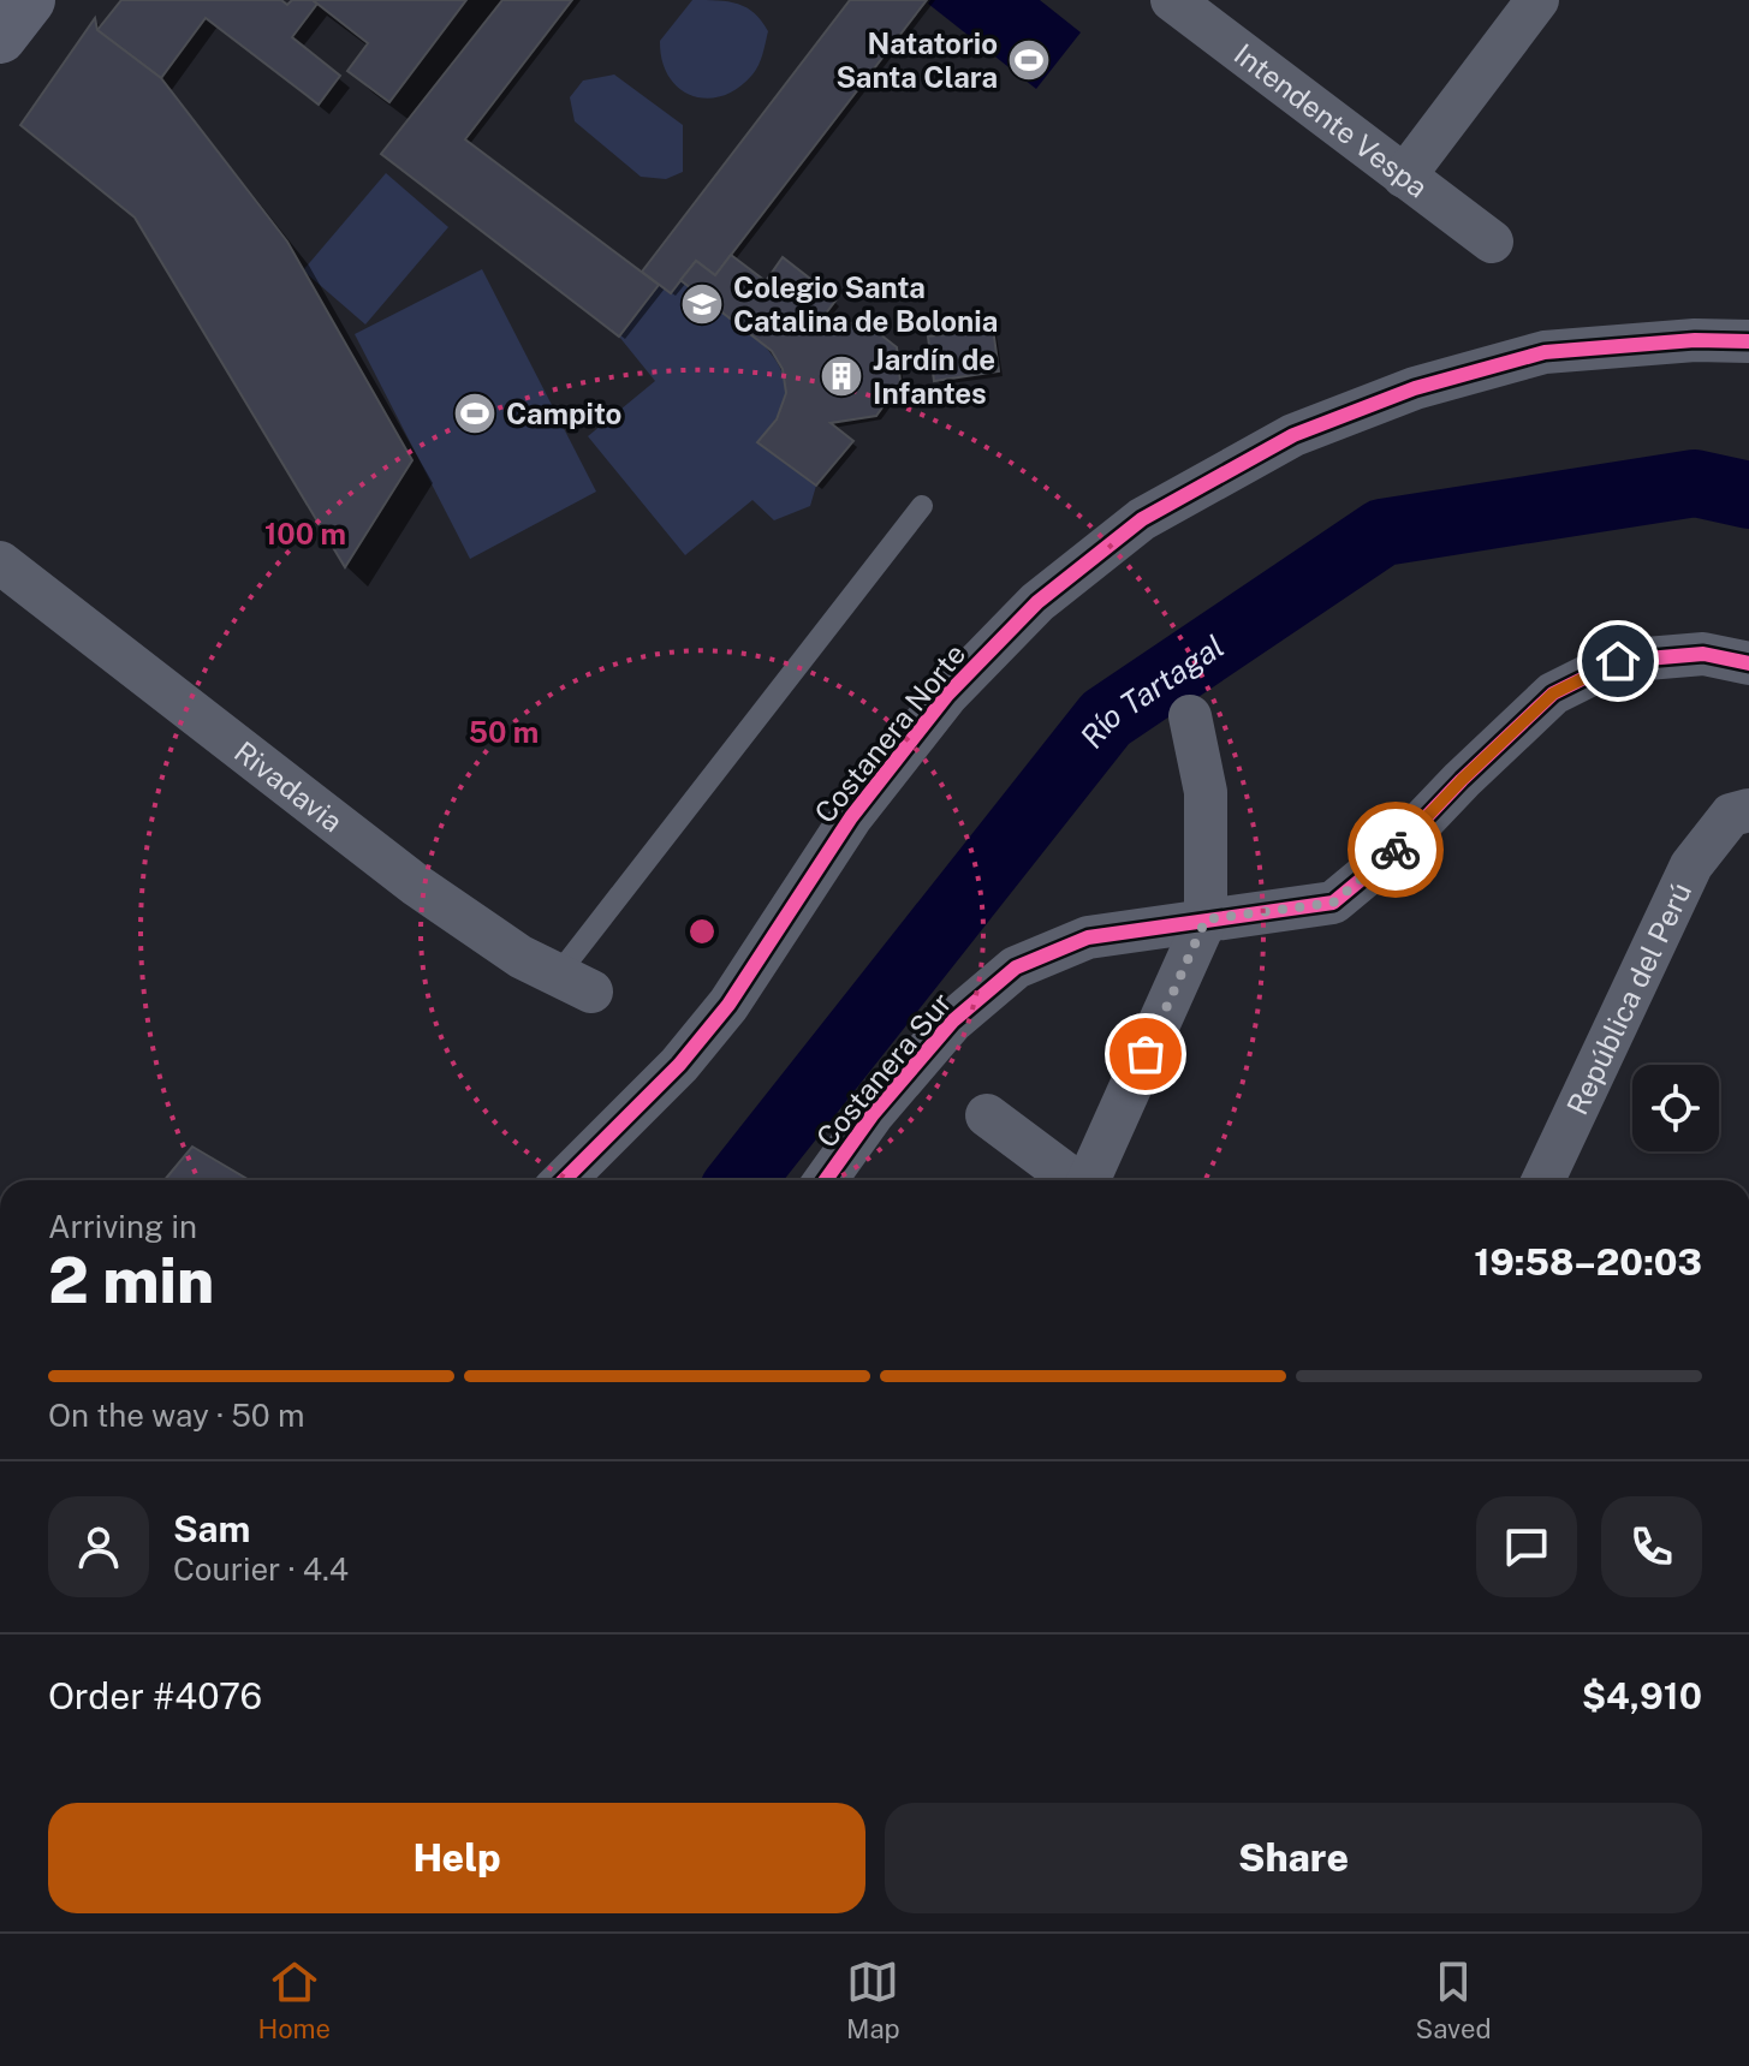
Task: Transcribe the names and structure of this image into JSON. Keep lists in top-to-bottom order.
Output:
{
  "streets": {
    "street": [
      "Intendente Vespa",
      "Costanera Norte",
      "Rivadavia",
      "República del Perú",
      "Costanera Sur"
    ]
  },
  "water": ["Río Tartagal"],
  "places": {
    "sports": ["Natatorio Santa Clara", "Campito"],
    "school or university": ["Colegio Santa Catalina de Bolonia"],
    "building": ["Jardín de Infantes"]
  },
  "page": {
    "heading": ["2 min", "Arriving in", "19:58–20:03"],
    "panel": [
      "Sam",
      "Courier · 4.4",
      "Order #4076",
      "$4,910"
    ],
    "bar": "On the way · 50 m",
    "buttons": ["Help", "Share"],
    "tabs": ["Home", "Map", "Saved"]
  },
  "rings": ["100 m", "50 m"]
}
